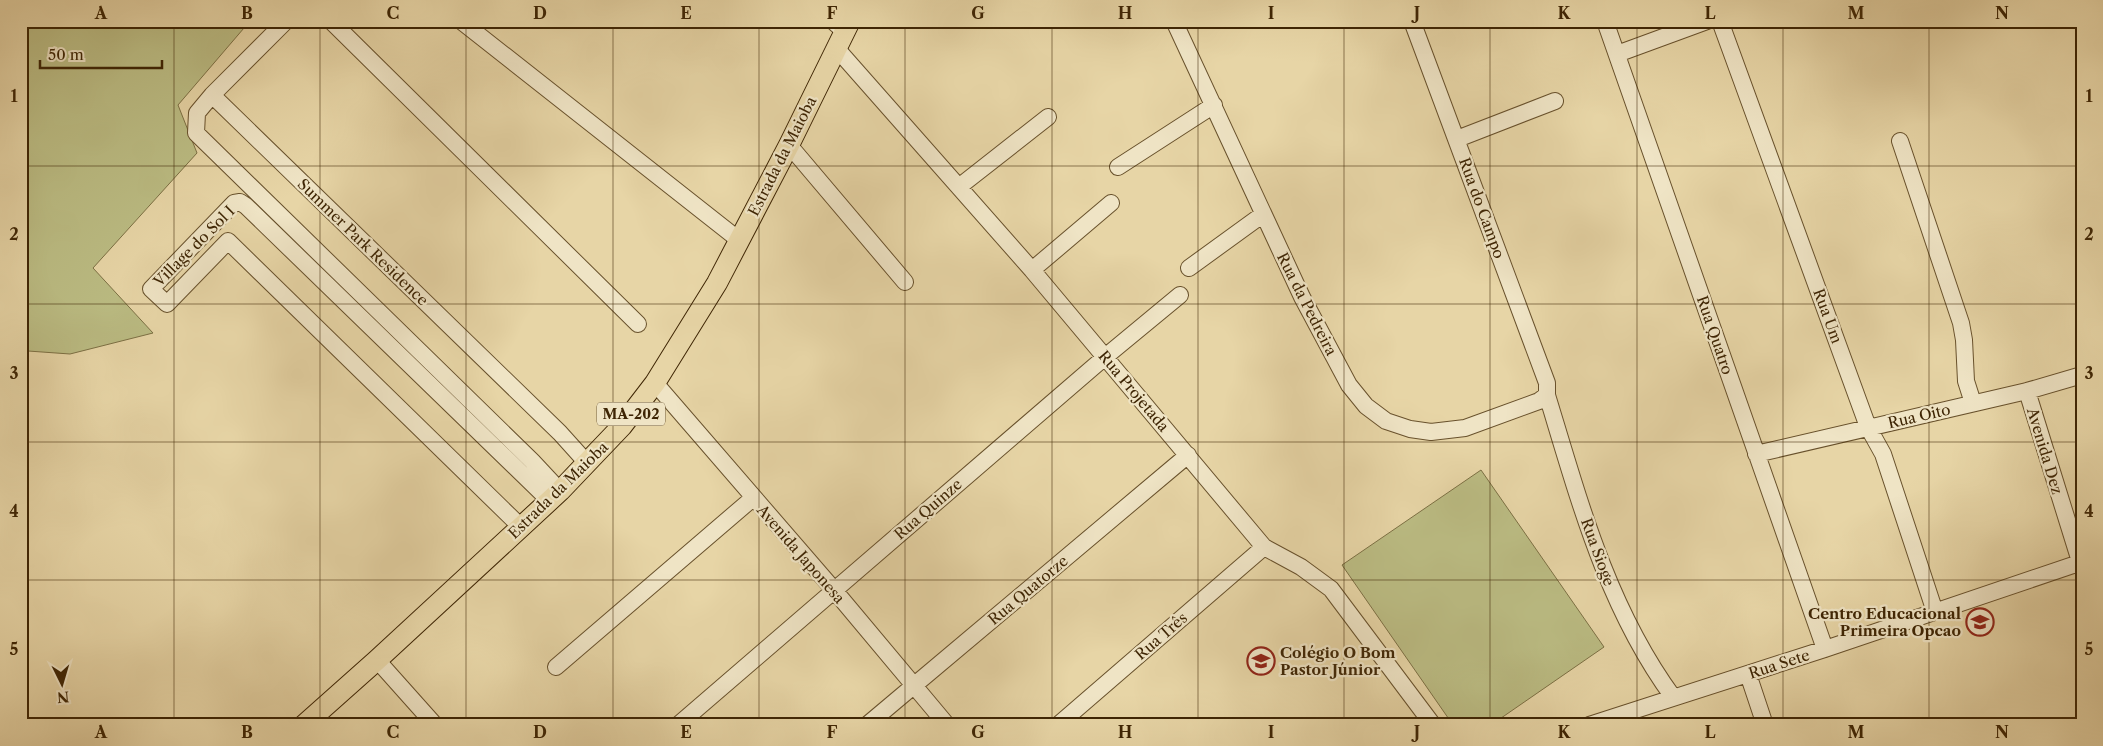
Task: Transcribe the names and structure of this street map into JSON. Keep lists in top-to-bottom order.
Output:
{
  "streets": {
    "main road": ["Estrada da Maioba", "MA-202"],
    "street": [
      "Rua do Campo",
      "Summer Park Residence",
      "Village do Sol I",
      "Rua da Pedreira",
      "Rua Um",
      "Rua Quatro",
      "Rua Projetada",
      "Rua Oito",
      "Avenida Dez",
      "Rua Quinze",
      "Rua Sioge",
      "Avenida Japonesa",
      "Rua Quatorze",
      "Rua Três",
      "Rua Sete"
    ]
  },
  "crossings": [
    ["Estrada da Maioba", "Summer Park Residence"],
    ["Estrada da Maioba", "Village do Sol I"],
    ["Estrada da Maioba", "Rua Projetada"],
    ["Estrada da Maioba", "Avenida Japonesa"],
    ["Rua do Campo", "Rua da Pedreira"],
    ["Rua do Campo", "Rua Sioge"],
    ["Rua da Pedreira", "Rua Sioge"],
    ["Rua Um", "Rua Oito"],
    ["Rua Um", "Rua Sete"],
    ["Rua Quatro", "Rua Oito"],
    ["Rua Quatro", "Rua Sete"],
    ["Rua Projetada", "Rua Quinze"],
    ["Rua Projetada", "Rua Quatorze"],
    ["Rua Projetada", "Rua Três"],
    ["Rua Oito", "Avenida Dez"],
    ["Avenida Dez", "Rua Sete"],
    ["Rua Quinze", "Avenida Japonesa"],
    ["Rua Sioge", "Rua Sete"],
    ["Avenida Japonesa", "Rua Quatorze"]
  ],
  "places": {
    "school or university": ["Centro Educacional Primeira Opcao", "Colégio O Bom Pastor Júnior"]
  },
  "scale_bar": "50 m",
  "north": "bottom",
  "grid": {
    "columns": [
      "A",
      "B",
      "C",
      "D",
      "E",
      "F",
      "G",
      "H",
      "I",
      "J",
      "K",
      "L",
      "M",
      "N"
    ],
    "rows": [
      "1",
      "2",
      "3",
      "4",
      "5"
    ]
  }
}
